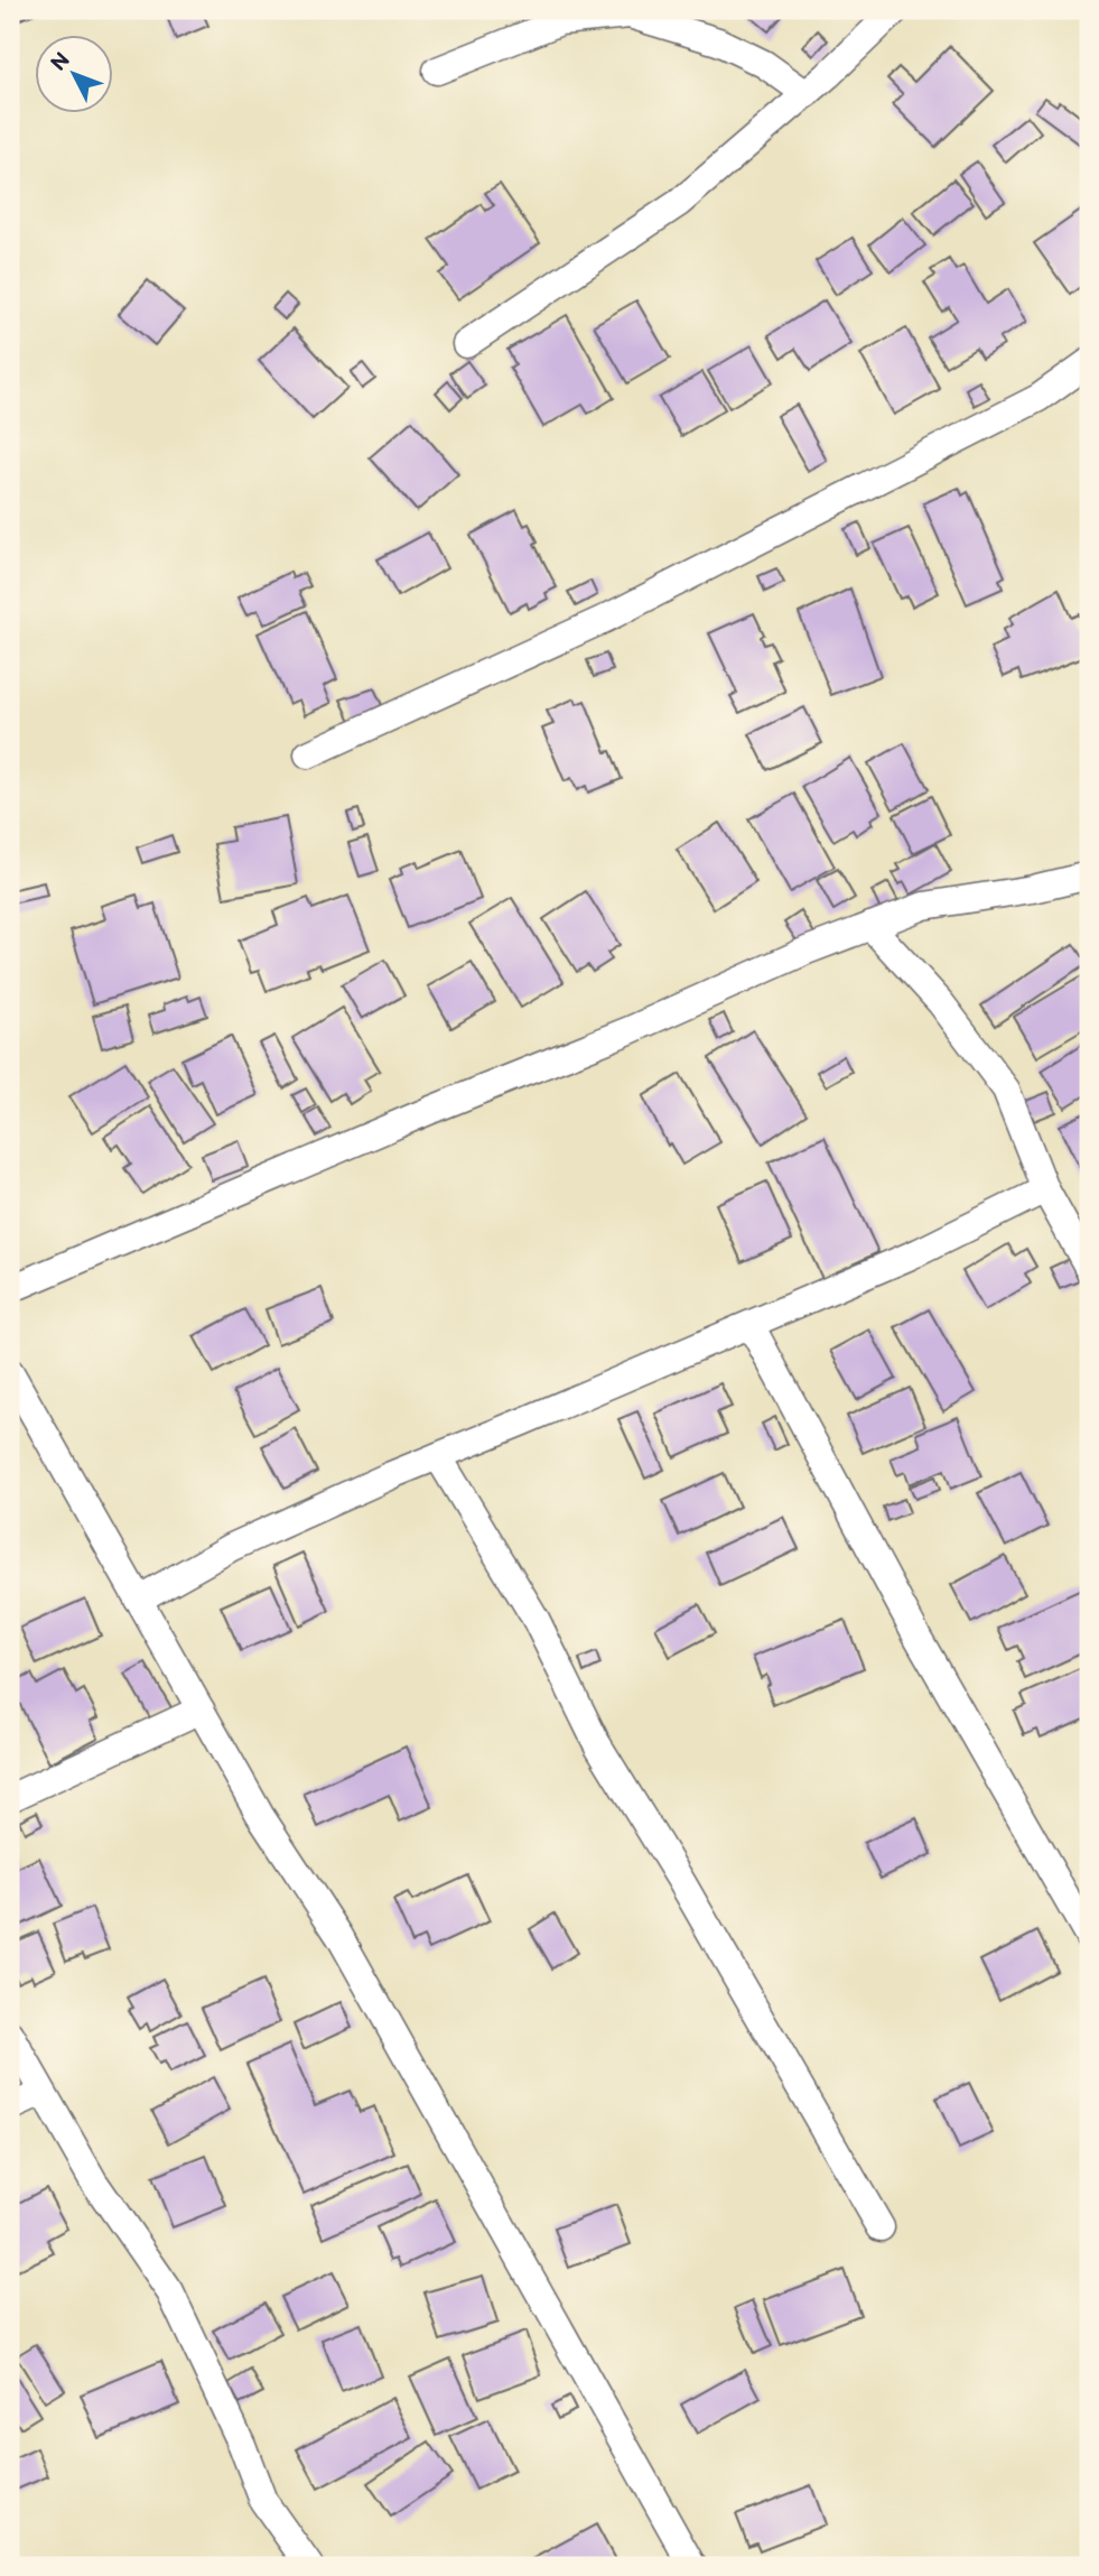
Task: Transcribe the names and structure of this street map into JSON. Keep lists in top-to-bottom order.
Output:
{
  "north": "top left"
}
